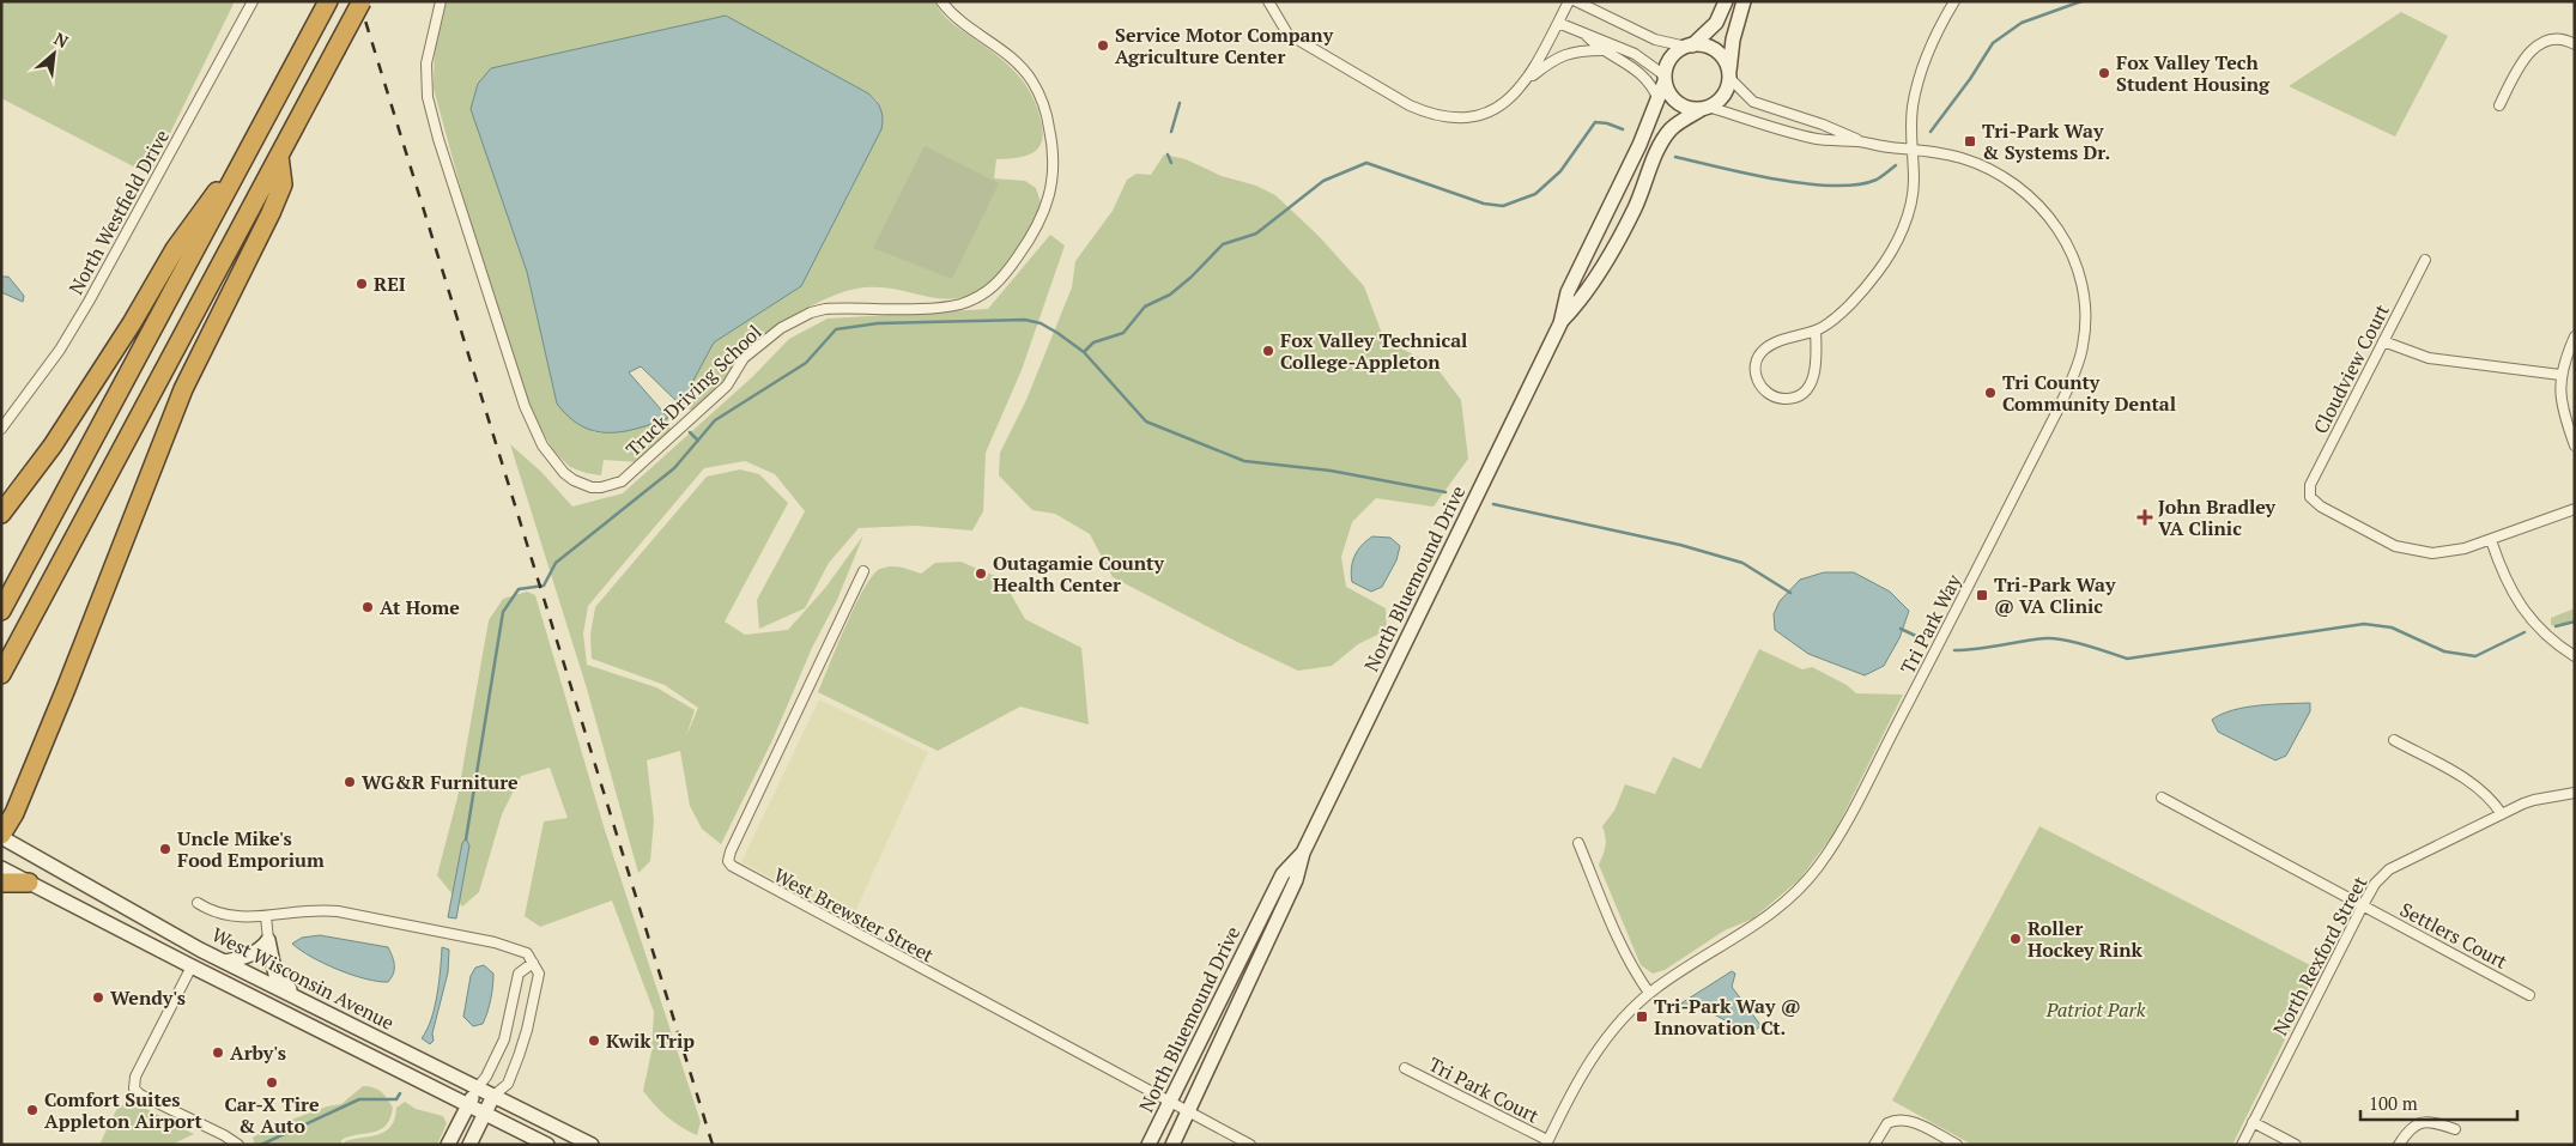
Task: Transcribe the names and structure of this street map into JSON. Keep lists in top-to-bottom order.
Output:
{
  "streets": {
    "main road": ["North Bluemound Drive", "West Wisconsin Avenue"],
    "street": [
      "North Westfield Drive",
      "Cloudview Court",
      "Truck Driving School",
      "Tri Park Way",
      "West Brewster Street",
      "Settlers Court",
      "North Rexford Street",
      "Tri Park Court"
    ]
  },
  "crossings": [
    ["North Bluemound Drive", "Tri Park Way"],
    ["North Bluemound Drive", "West Brewster Street"],
    ["Tri Park Way", "Tri Park Court"],
    ["Settlers Court", "North Rexford Street"]
  ],
  "parks": ["Patriot Park"],
  "places": {
    "other": [
      "Service Motor Company Agriculture Center",
      "Fox Valley Tech Student Housing",
      "REI",
      "Fox Valley Technical College-Appleton",
      "Tri County Community Dental",
      "Outagamie County Health Center",
      "At Home",
      "WG&R Furniture",
      "Uncle Mike's Food Emporium",
      "Roller Hockey Rink",
      "Wendy's",
      "Kwik Trip",
      "Arby's",
      "Car-X Tire & Auto",
      "Comfort Suites Appleton Airport"
    ],
    "transit": ["Tri-Park Way & Systems Dr.", "Tri-Park Way @ VA Clinic", "Tri-Park Way @ Innovation Ct."],
    "health": ["John Bradley VA Clinic"]
  },
  "scale_bar": "100 m",
  "north": "top right"
}
